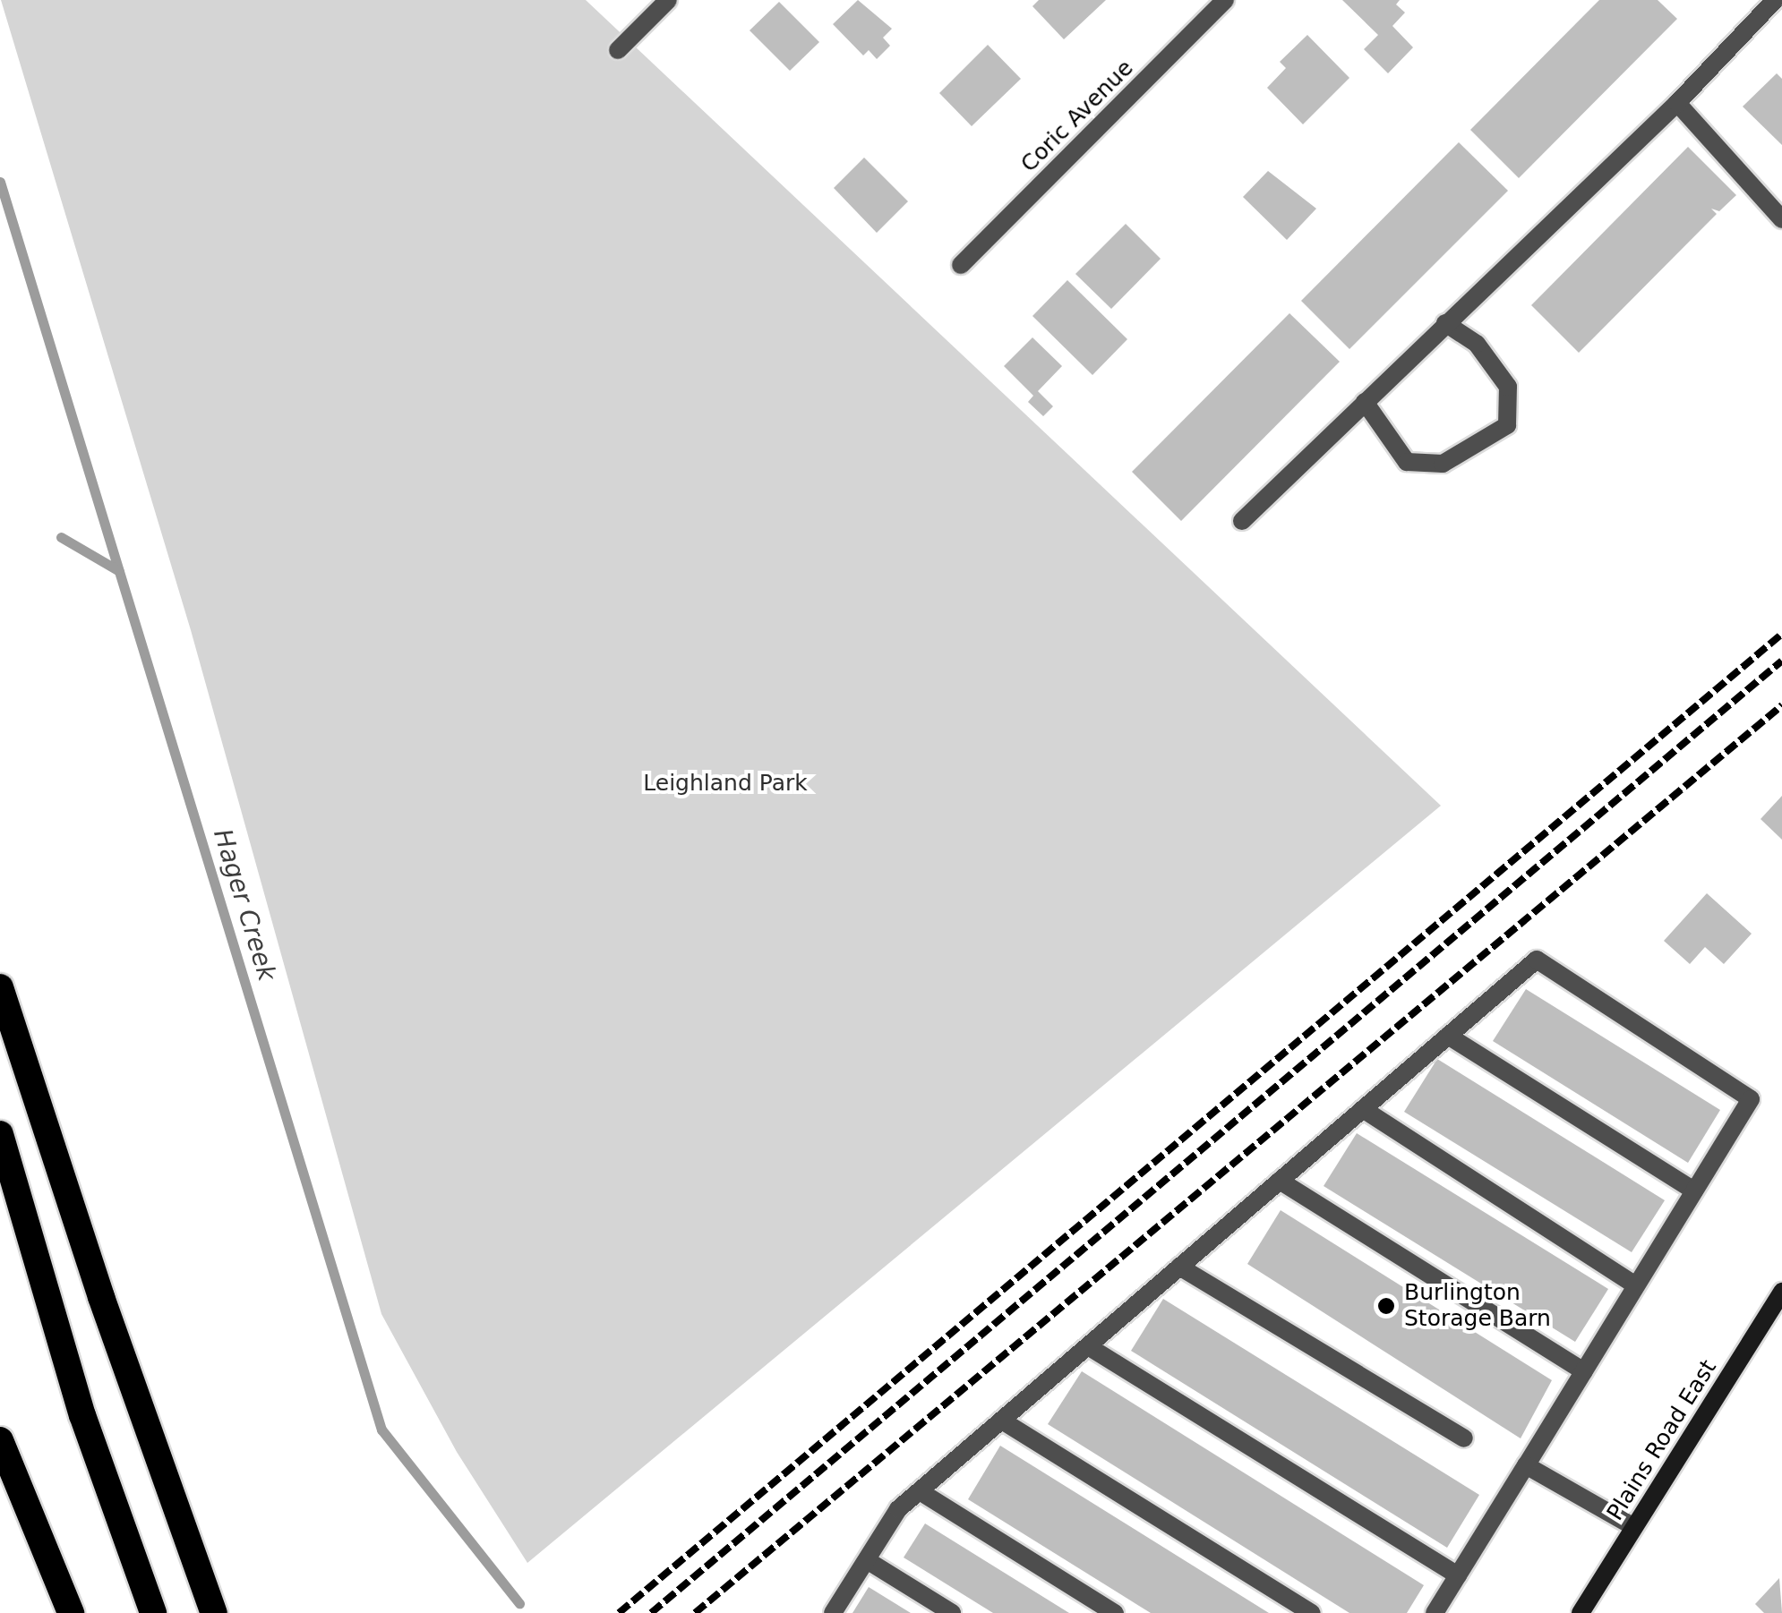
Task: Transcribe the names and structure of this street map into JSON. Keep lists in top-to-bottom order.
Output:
{
  "streets": {
    "main road": ["Plains Road East"],
    "street": ["Coric Avenue"]
  },
  "water": ["Hager Creek"],
  "parks": ["Leighland Park"],
  "places": ["Burlington Storage Barn"]
}
